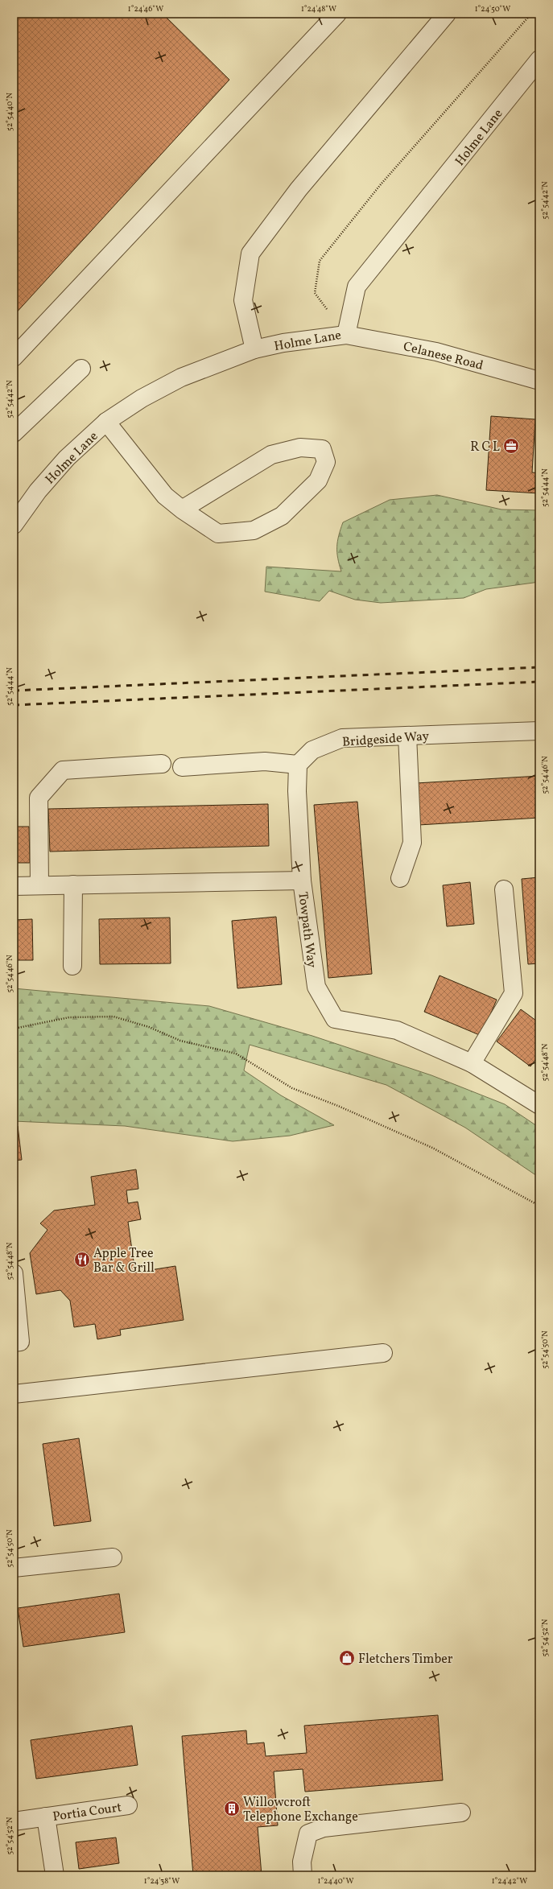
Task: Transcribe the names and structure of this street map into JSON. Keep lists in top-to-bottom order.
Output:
{
  "streets": {
    "street": [
      "Holme Lane",
      "Celanese Road",
      "Bridgeside Way",
      "Towpath Way",
      "Portia Court"
    ]
  },
  "crossings": [
    ["Holme Lane", "Celanese Road"]
  ],
  "places": {
    "office": ["R C L"],
    "restaurant": ["Apple Tree Bar & Grill"],
    "shop": ["Fletchers Timber"],
    "building": ["Willowcroft Telephone Exchange"]
  },
  "coordinates": [
    "1°24'46\"W",
    "1°24'48\"W",
    "1°24'50\"W",
    "52°54'40\"N",
    "52°54'42\"N",
    "52°54'44\"N",
    "52°54'46\"N",
    "52°54'48\"N",
    "52°54'50\"N",
    "52°54'52\"N",
    "1°24'38\"W",
    "1°24'40\"W",
    "1°24'42\"W"
  ]
}
